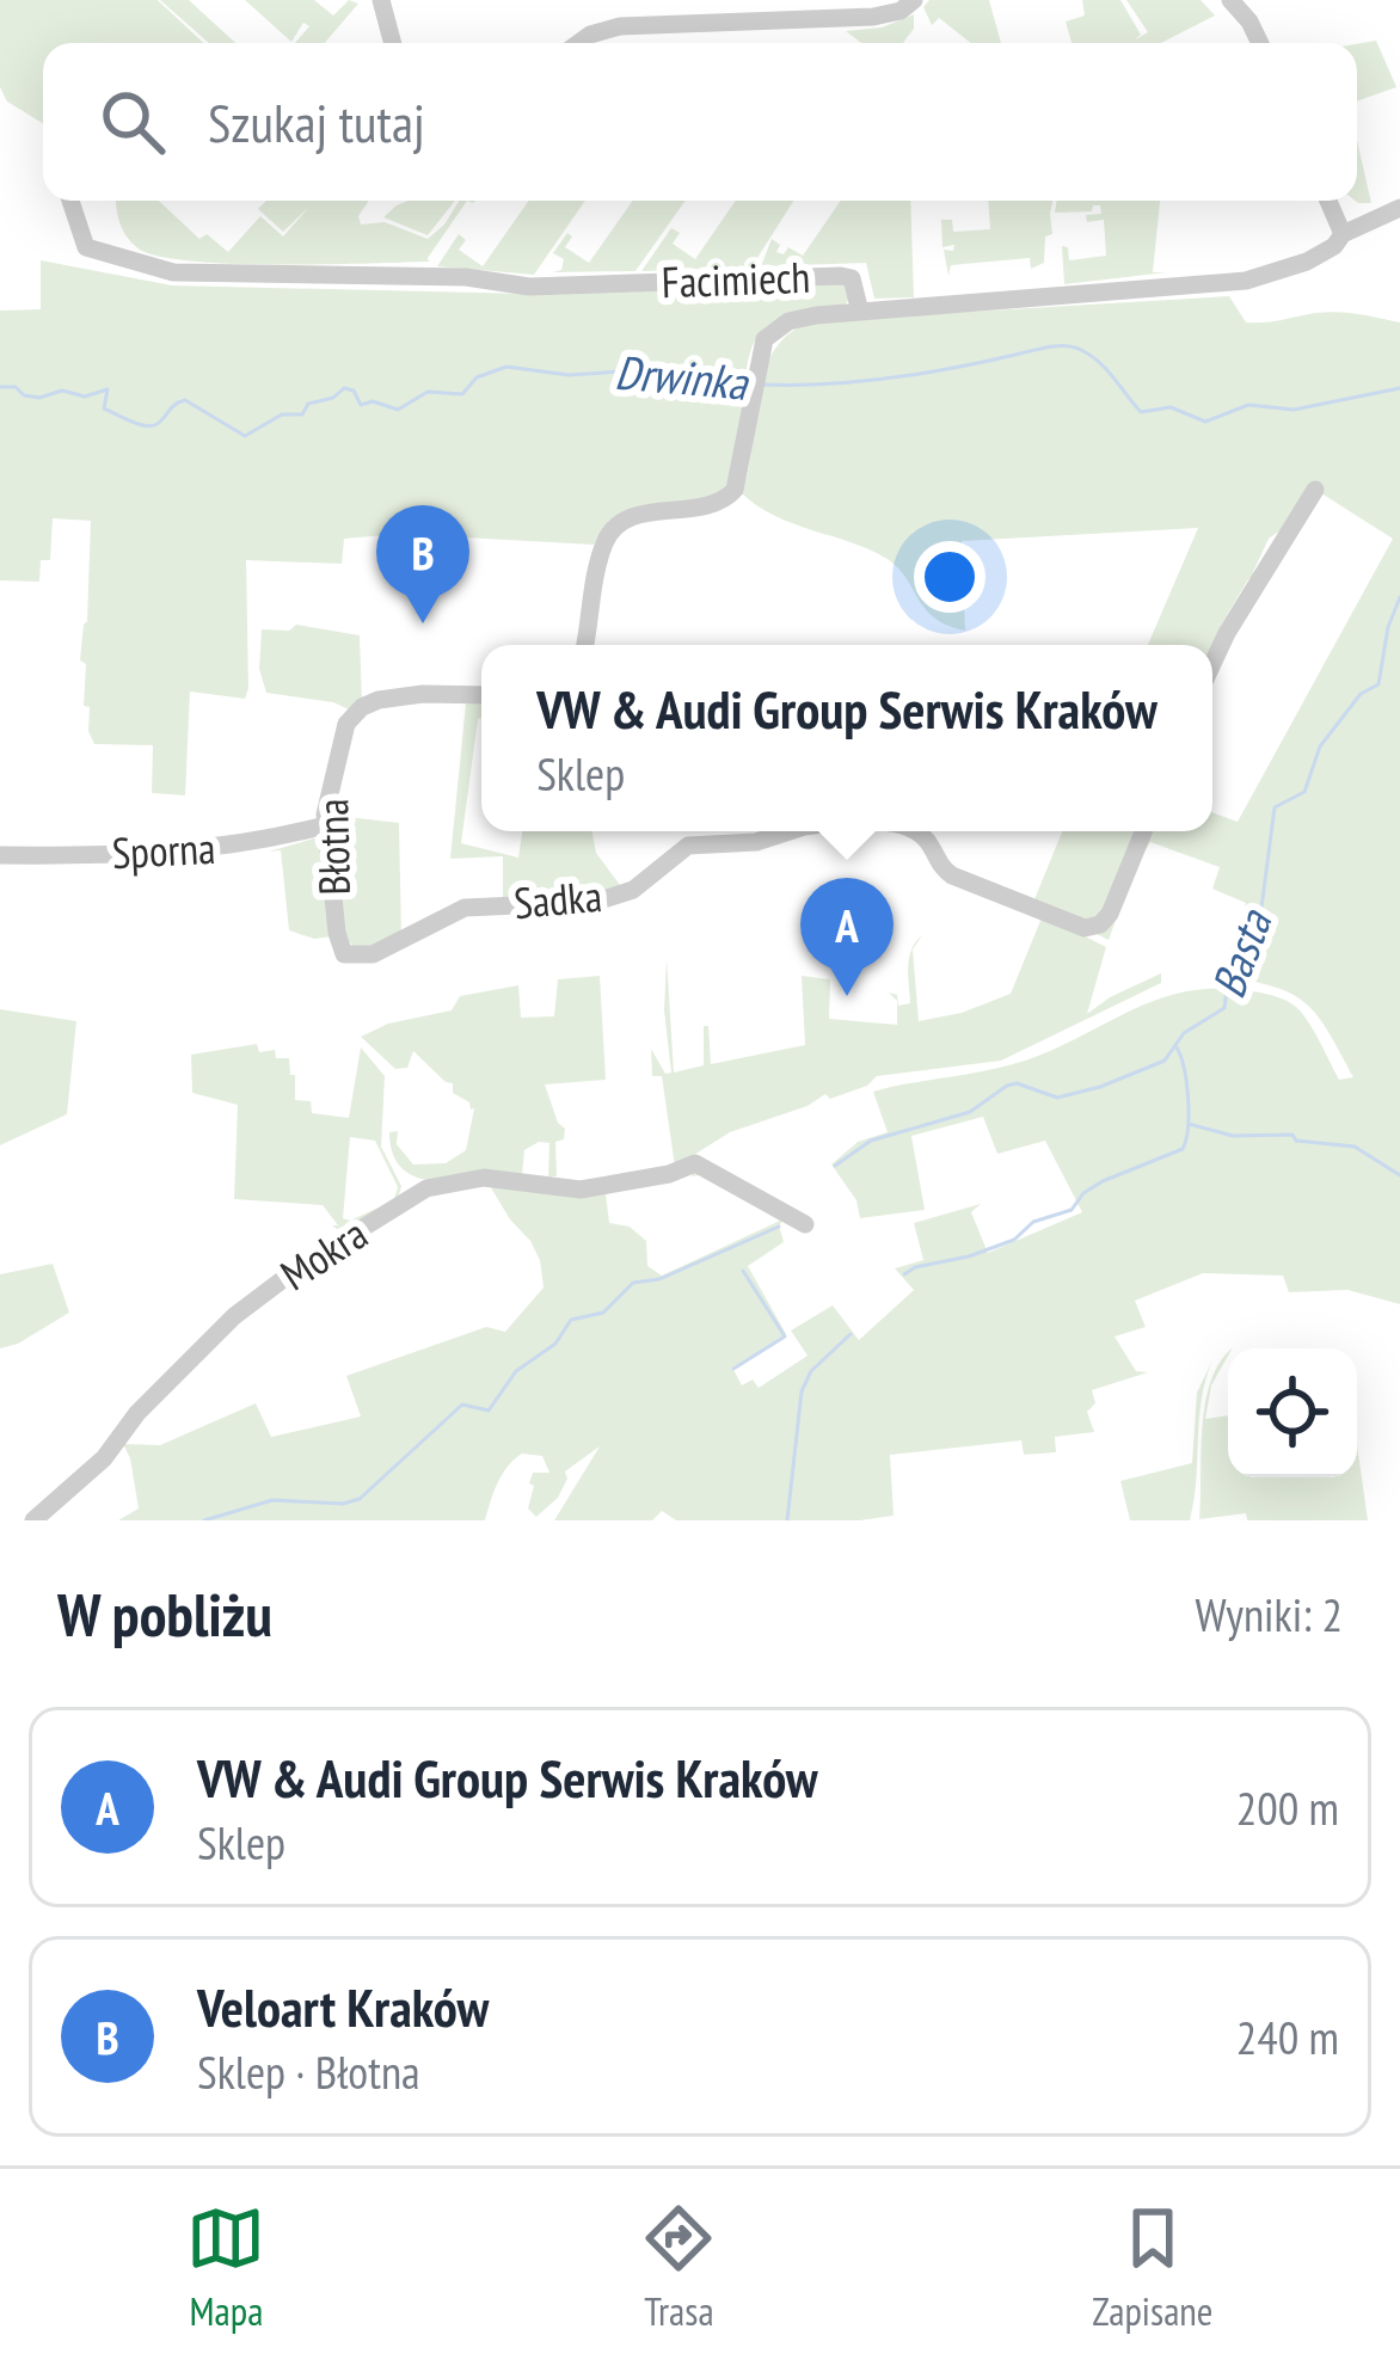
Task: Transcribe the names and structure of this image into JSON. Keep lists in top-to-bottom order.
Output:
{
  "streets": {
    "street": [
      "Facimiech",
      "Błotna",
      "Sporna",
      "Sadka",
      "Mokra"
    ]
  },
  "crossings": [
    ["Błotna", "Sporna"],
    ["Błotna", "Sadka"]
  ],
  "water": ["Drwinka", "Basta"],
  "page": {
    "search": "Szukaj tutaj",
    "pins": ["B", "A"],
    "popup": ["VW & Audi Group Serwis Kraków", "Sklep"],
    "heading": ["W pobliżu", "Wyniki: 2"],
    "list": [
      {
        "mark": "A",
        "name": "VW & Audi Group Serwis Kraków",
        "note": "Sklep",
        "value": "200 m"
      },
      {
        "mark": "B",
        "name": "Veloart Kraków",
        "note": "Sklep · Błotna",
        "value": "240 m"
      }
    ],
    "nav": ["Mapa", "Trasa", "Zapisane"]
  }
}
